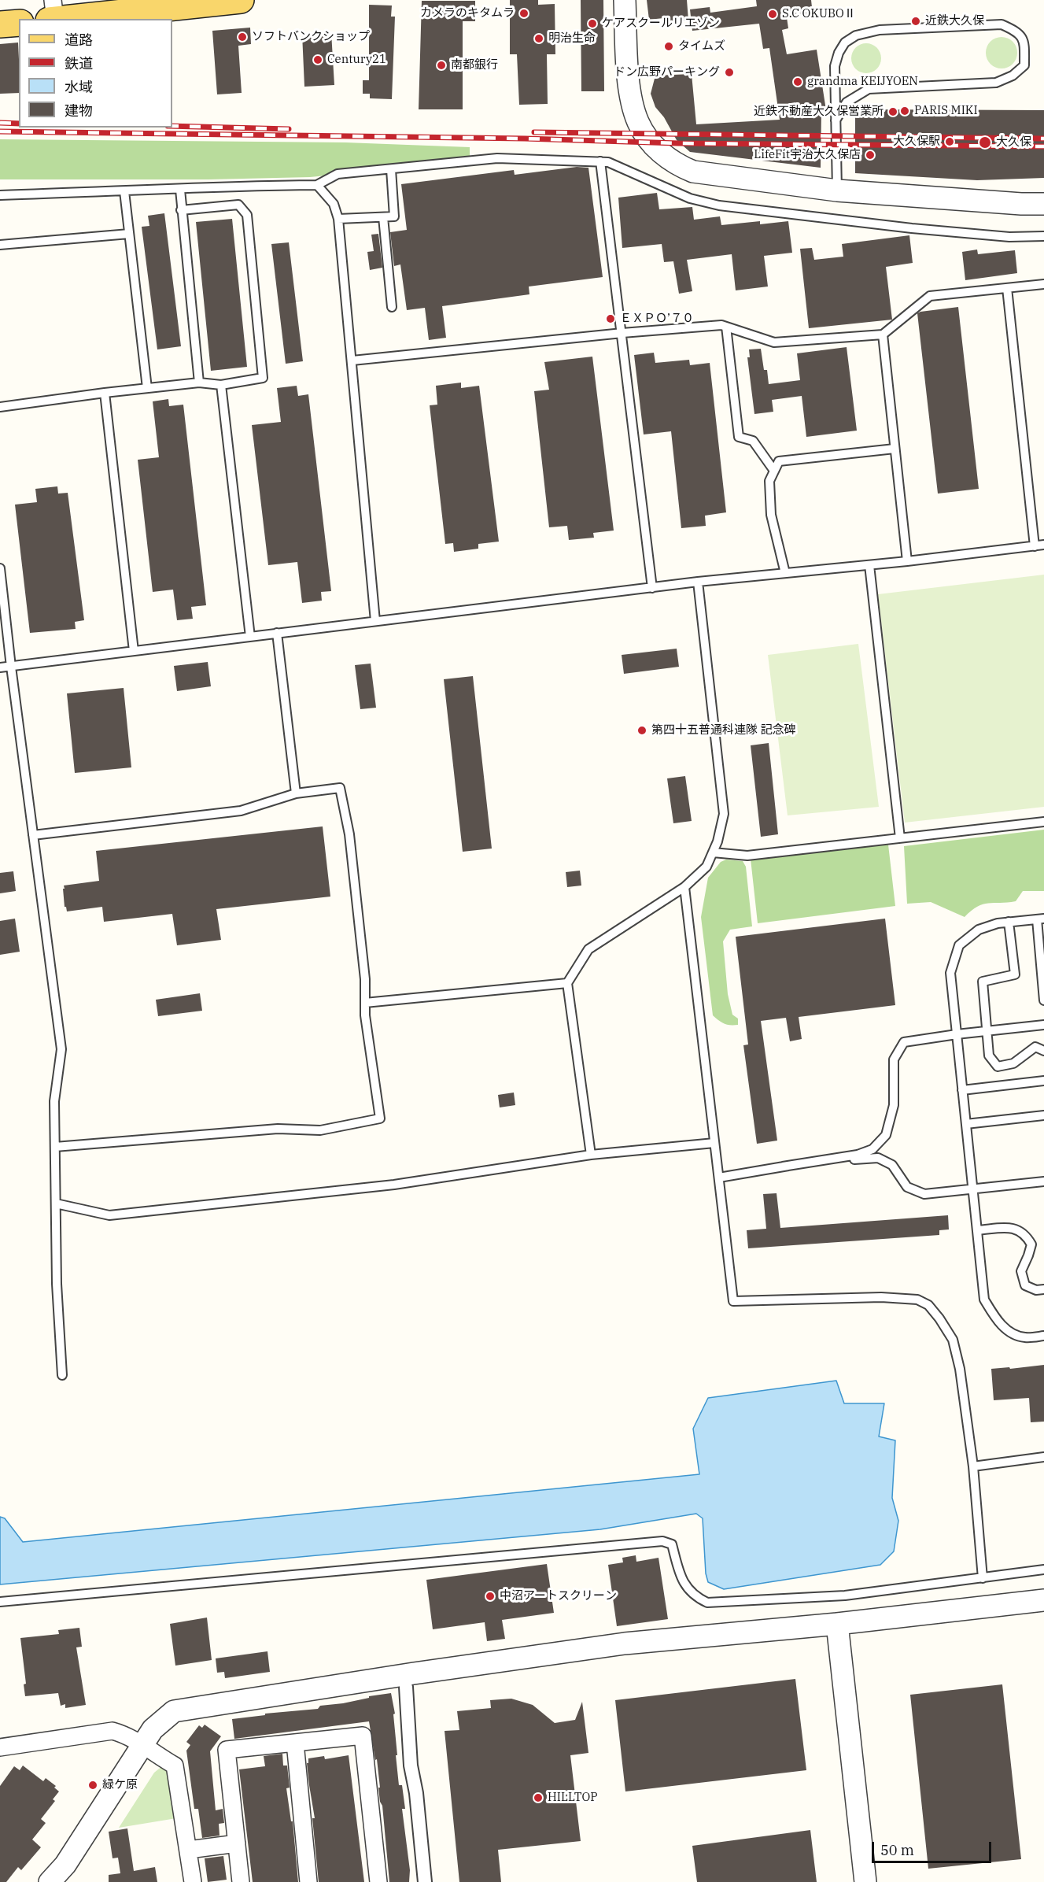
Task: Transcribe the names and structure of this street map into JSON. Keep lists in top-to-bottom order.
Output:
{
  "places": [
    "カメラのキタムラ",
    "S.C OKUBOⅡ",
    "近鉄大久保",
    "ケアスクールリエゾン",
    "ソフトバンクショップ",
    "明治生命",
    "タイムズ",
    "Century21",
    "南都銀行",
    "ドン広野パーキング",
    "grandma KEIJYOEN",
    "PARIS MIKI",
    "近鉄不動産大久保営業所",
    "大久保駅",
    "大久保",
    "LifeFit宇治大久保店",
    "ＥＸＰＯ’７０",
    "第四十五普通科連隊 記念碑",
    "中沼アートスクリーン",
    "緑ケ原",
    "HILLTOP"
  ],
  "legend": [
    "道路",
    "鉄道",
    "水域",
    "建物"
  ],
  "scale_bar": "50 m"
}
